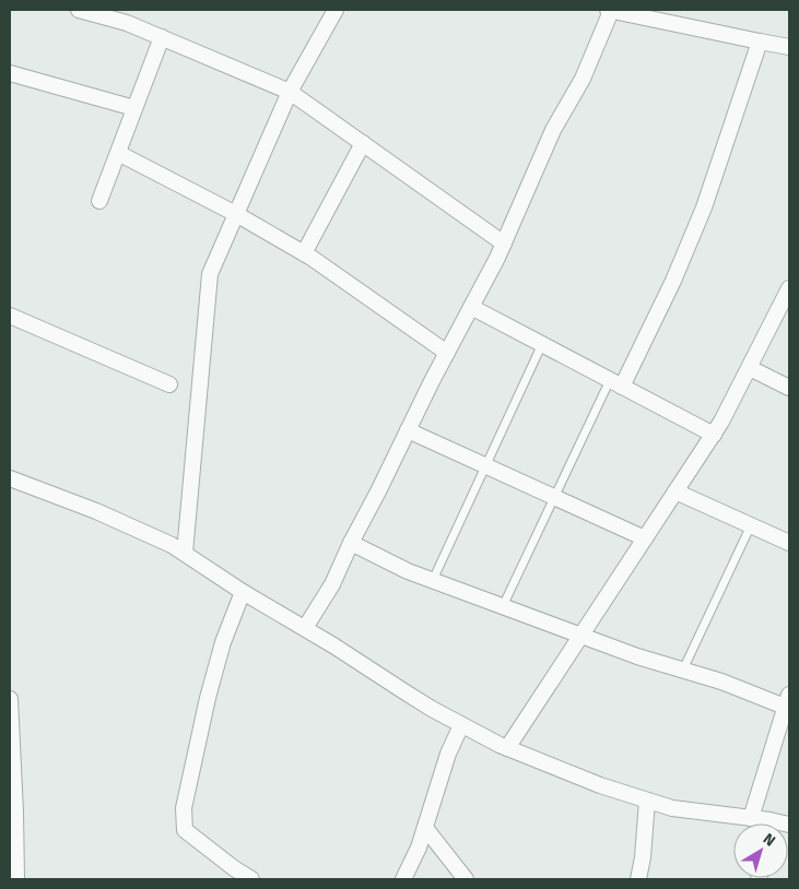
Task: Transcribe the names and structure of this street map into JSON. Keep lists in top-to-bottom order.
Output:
{
  "north": "top right"
}
